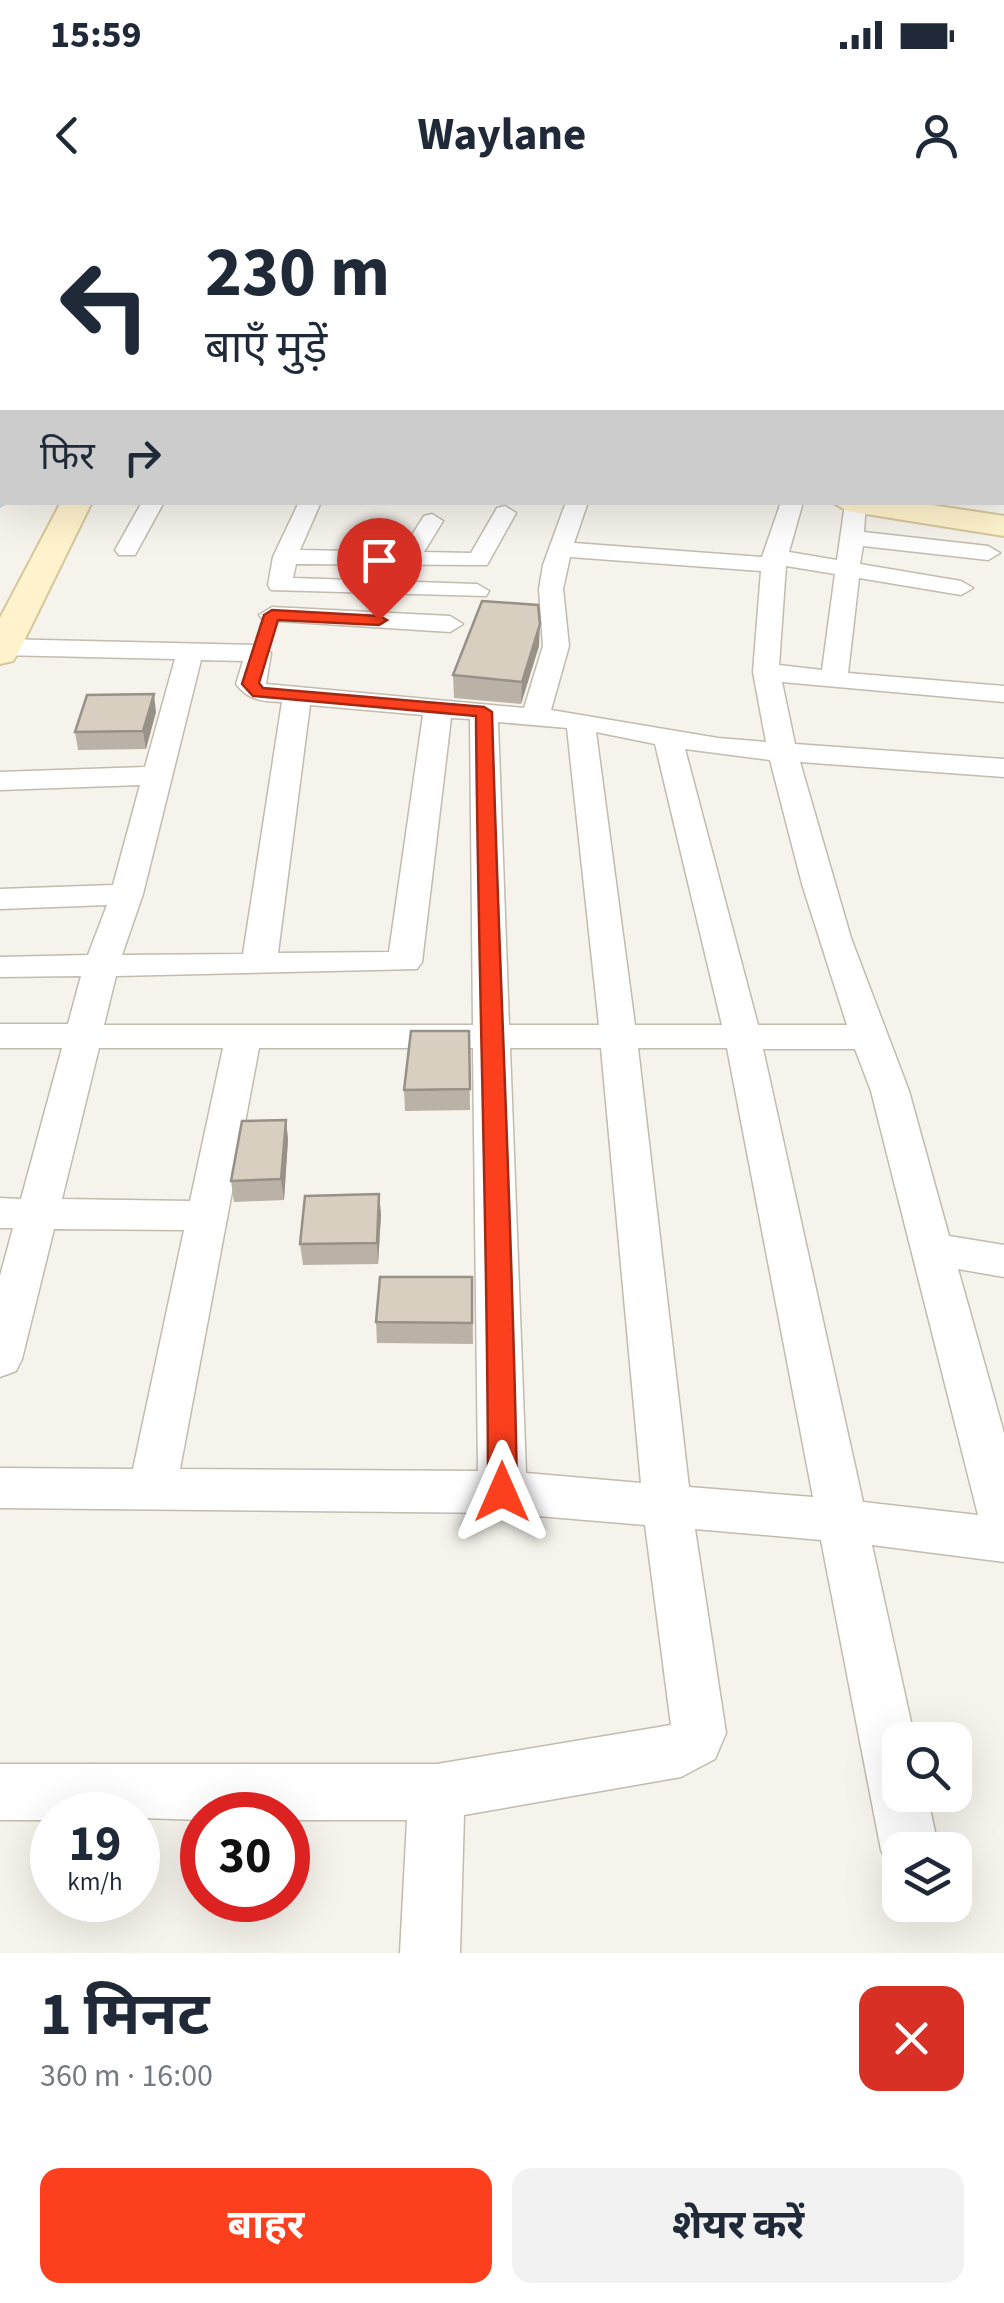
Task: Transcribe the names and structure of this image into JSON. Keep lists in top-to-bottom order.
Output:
{
  "page": {
    "status": "15:59",
    "header": "Waylane",
    "turn": ["230 m", "बाएँ मुड़ें"],
    "then": "फिर",
    "speed": "19 km/h",
    "limit": "30",
    "heading": ["1 मिनट", "360 m · 16:00"],
    "buttons": ["बाहर", "शेयर करें"]
  }
}
